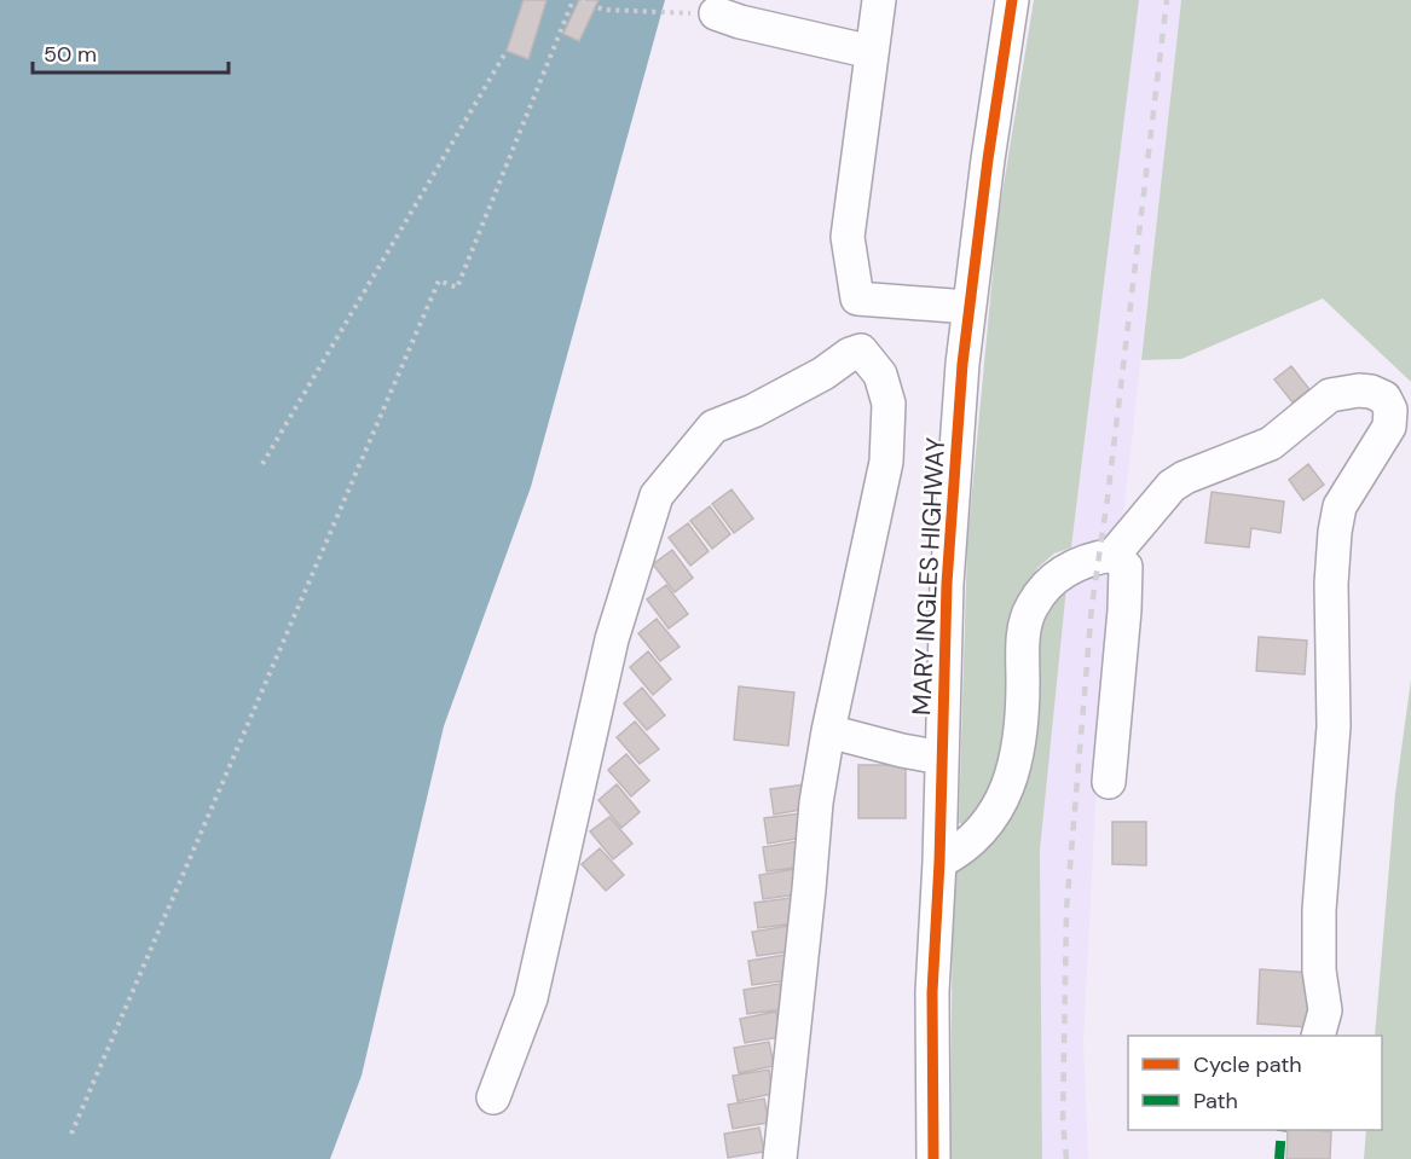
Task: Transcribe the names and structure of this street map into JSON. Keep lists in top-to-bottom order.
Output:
{
  "streets": {
    "street": ["MARY INGLES HIGHWAY"]
  },
  "legend": ["Cycle path", "Path"],
  "scale_bar": "50 m"
}
